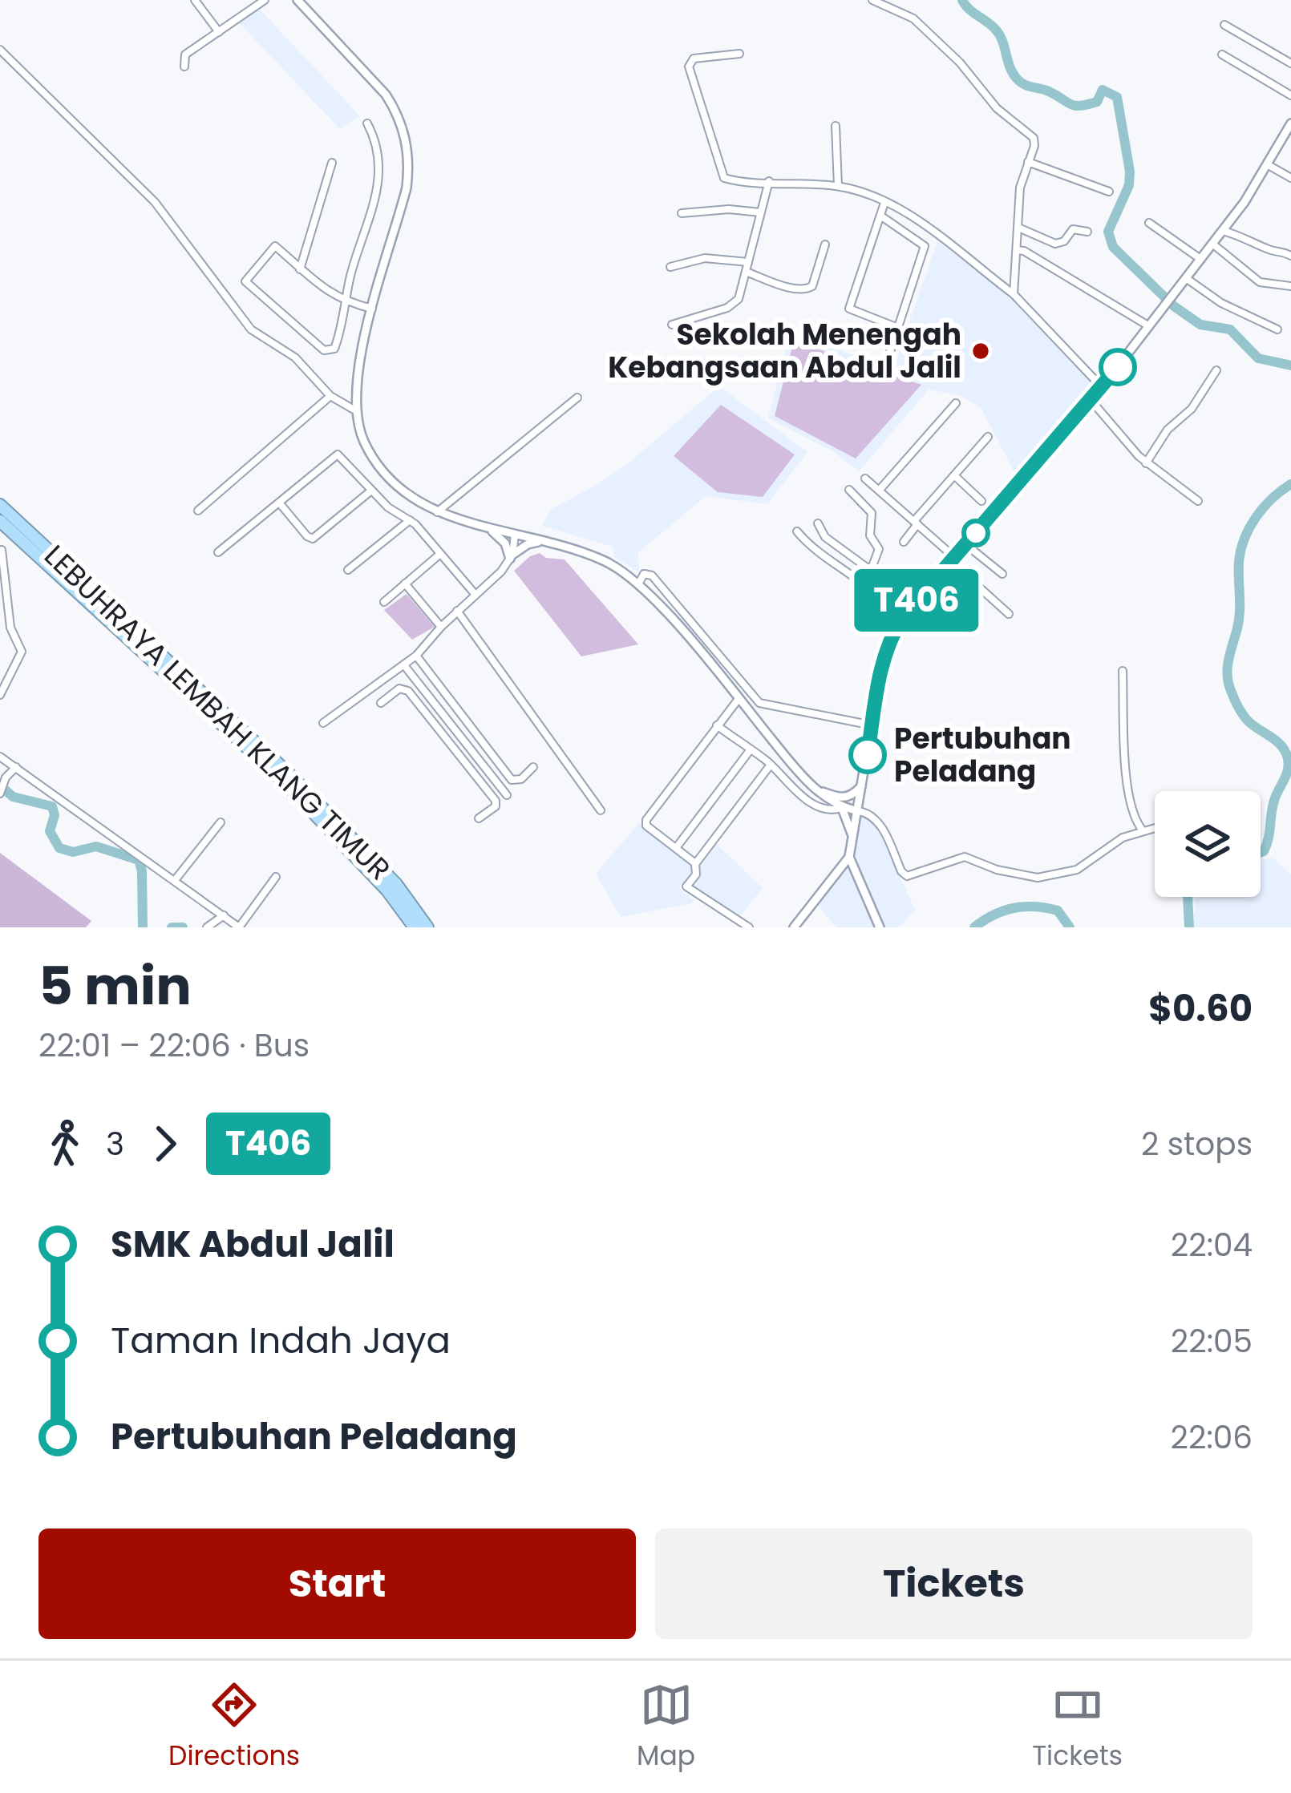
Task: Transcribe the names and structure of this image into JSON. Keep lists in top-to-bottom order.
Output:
{
  "streets": {
    "highway": ["LEBUHRAYA LEMBAH KLANG TIMUR"]
  },
  "places": ["Sekolah Menengah Kebangsaan Abdul Jalil", "Pertubuhan Peladang"],
  "lines": ["bus line T406"],
  "page": {
    "on_map": "T406",
    "heading": ["5 min", "22:01 – 22:06 · Bus", "$0.60"],
    "legs": ["3", "T406", "2 stops"],
    "list": [
      {
        "name": "SMK Abdul Jalil",
        "value": "22:04"
      },
      {
        "name": "Taman Indah Jaya",
        "value": "22:05"
      },
      {
        "name": "Pertubuhan Peladang",
        "value": "22:06"
      }
    ],
    "buttons": ["Start", "Tickets"],
    "tabs": ["Directions", "Map", "Tickets"]
  }
}
